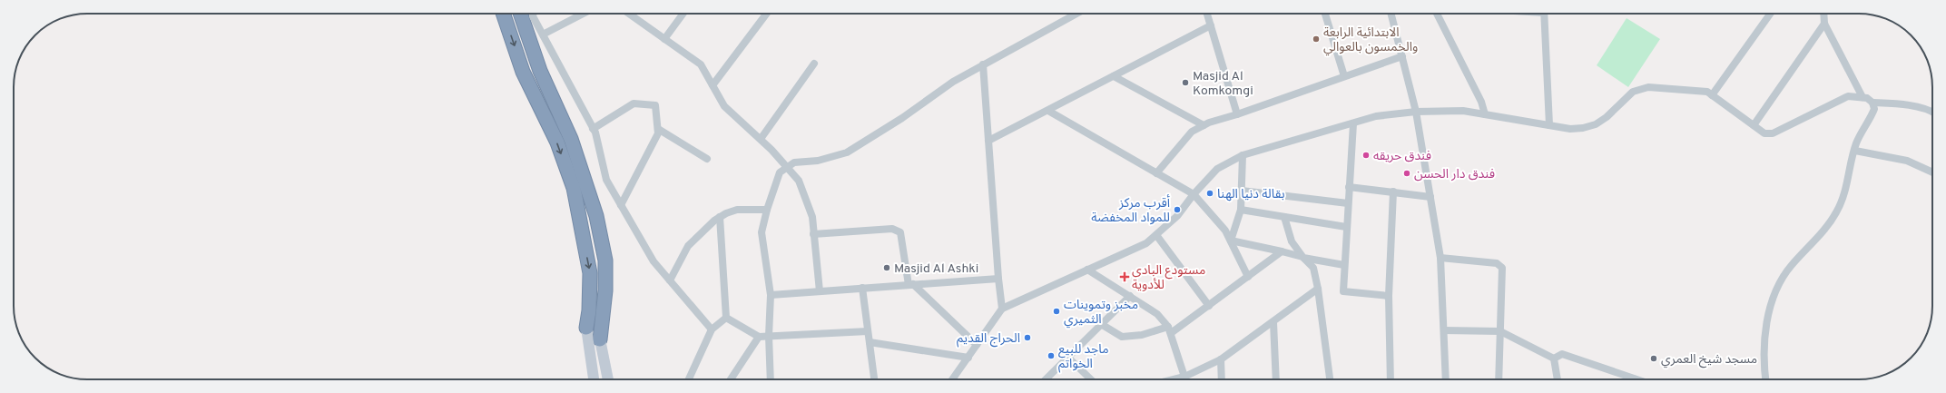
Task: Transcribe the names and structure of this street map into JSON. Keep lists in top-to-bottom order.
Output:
{
  "places": {
    "other": [
      "الابتدائية الرابعة والخمسون بالعوالي",
      "Masjid Al Komkomgi",
      "فندق حريقه",
      "فندق دار الحسن",
      "بقالة دنيا الهنا",
      "أقرب مركز للمواد المخفضة",
      "Masjid Al Ashki",
      "مخبز وتموينات الثميري",
      "الحراج القديم",
      "ماجد للبيع الخواتم",
      "مسجد شيخ العمري"
    ],
    "health": ["مستودع البادى للأدوية"]
  }
}
